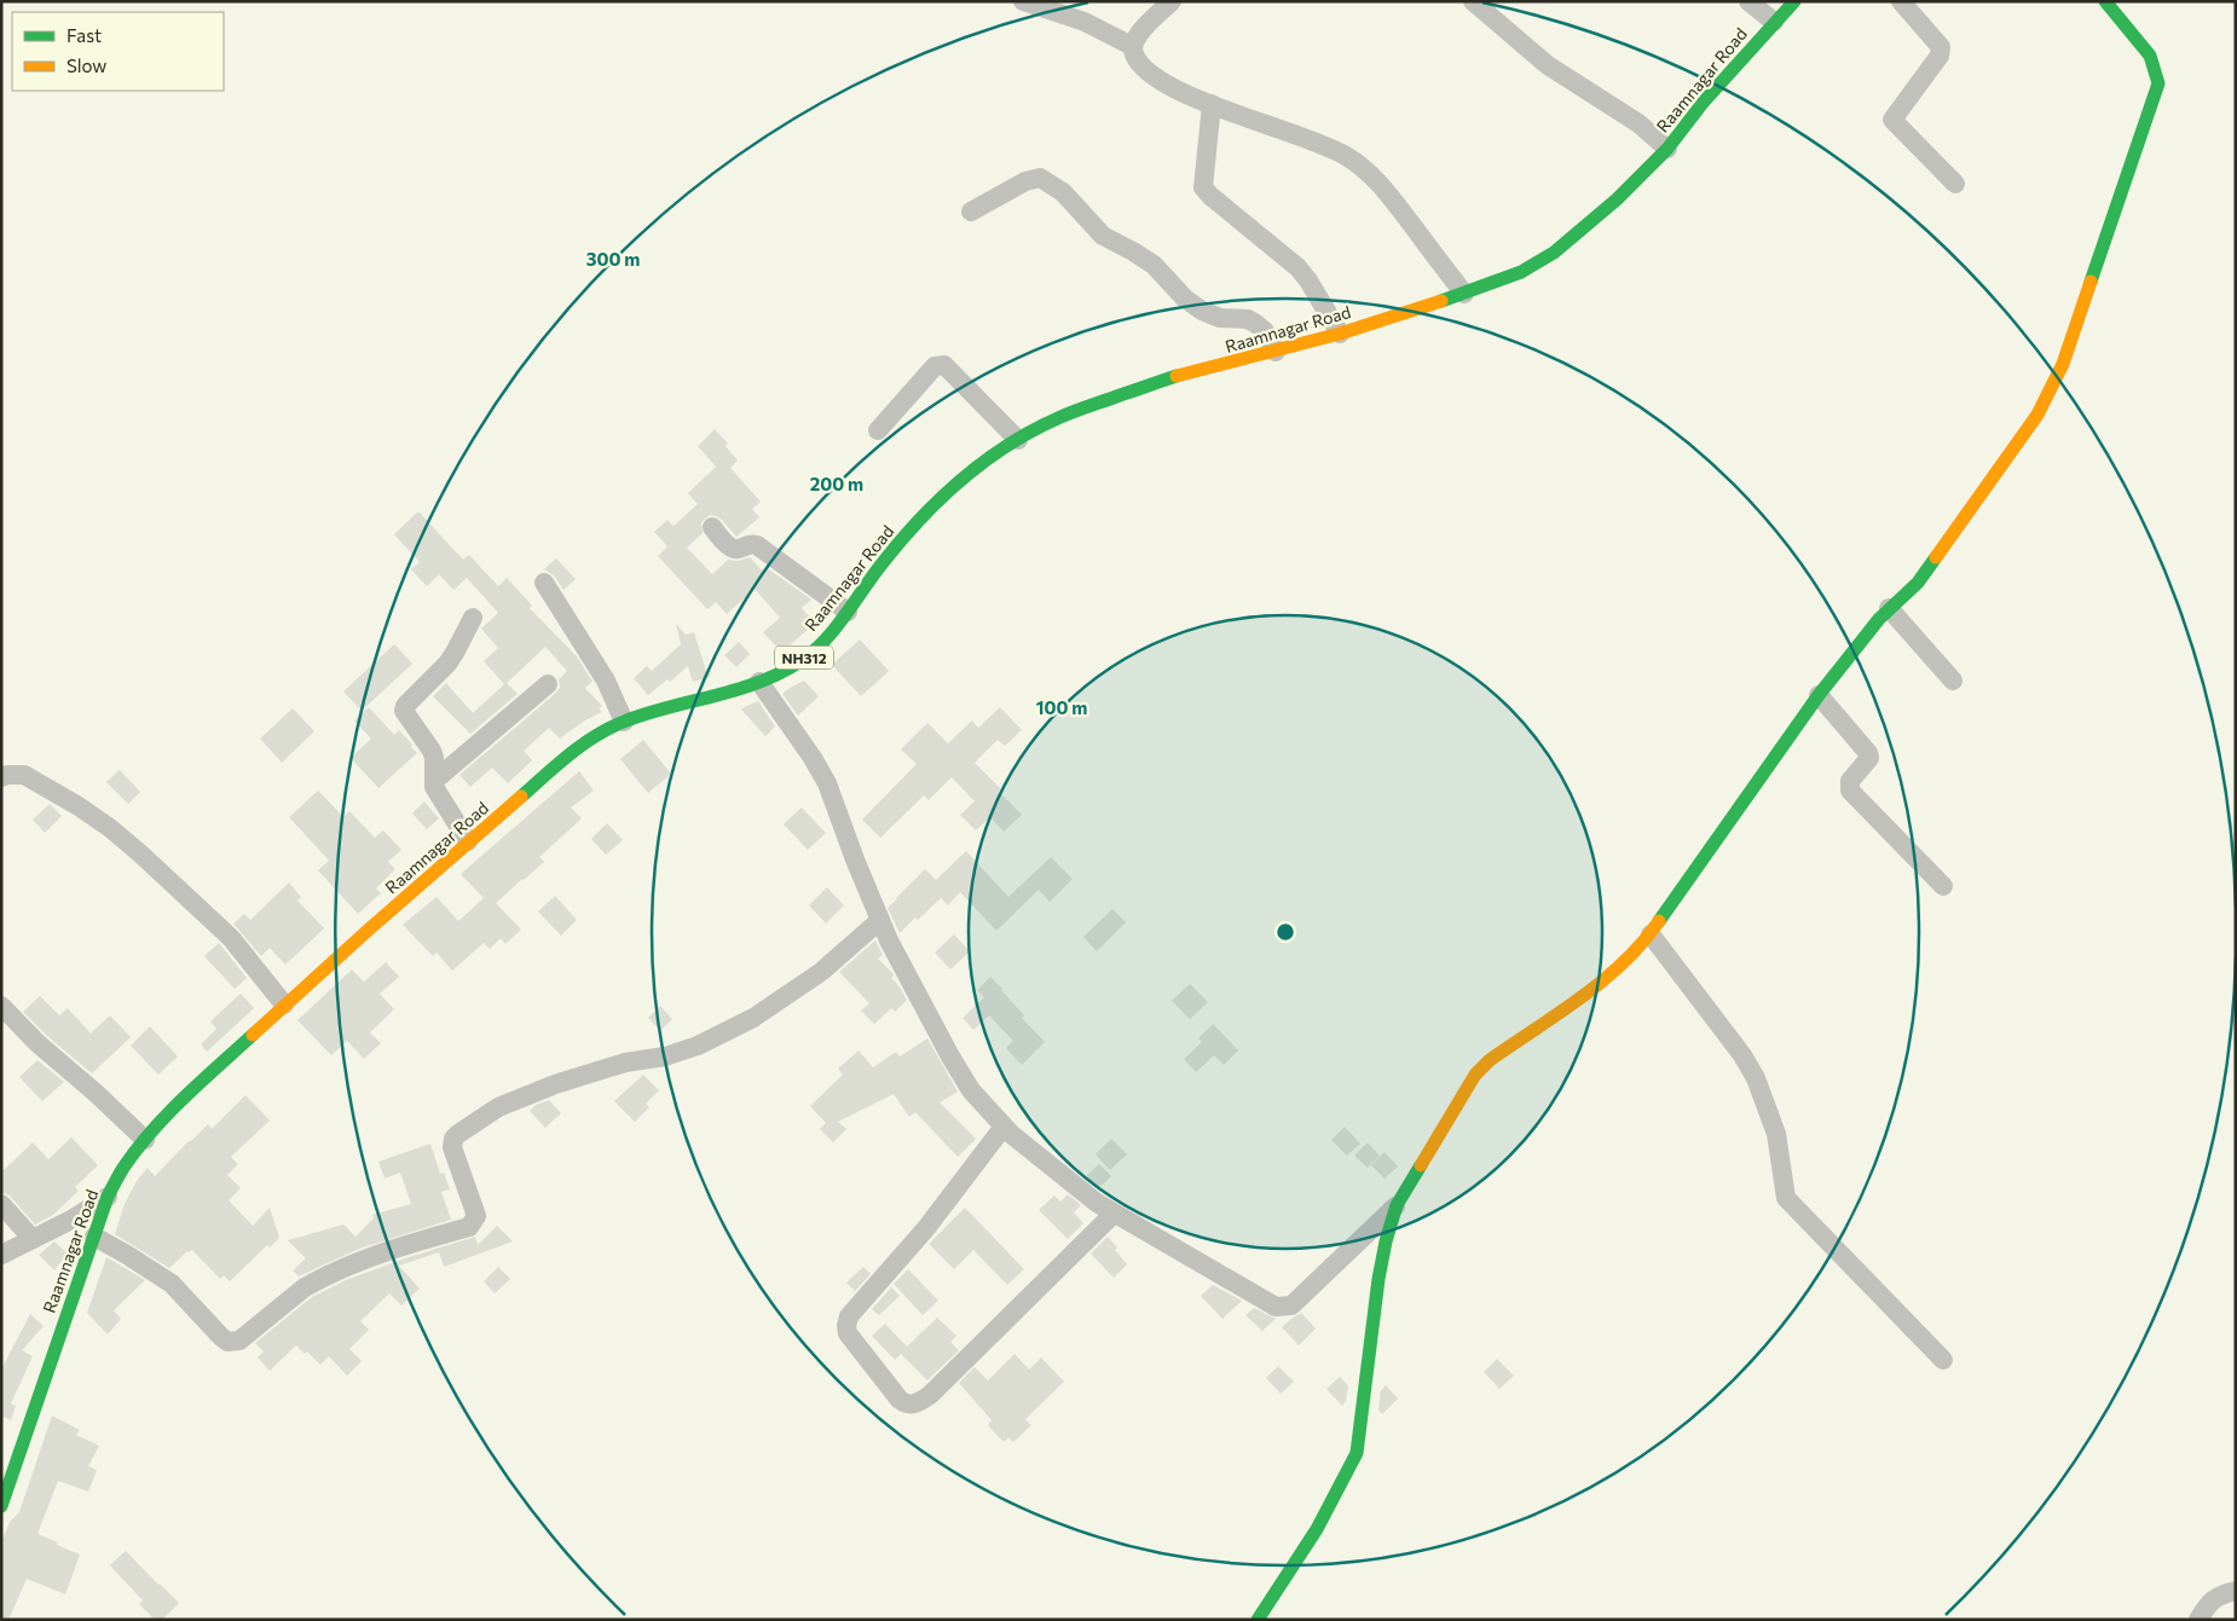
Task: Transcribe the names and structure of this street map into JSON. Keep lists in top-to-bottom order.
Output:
{
  "streets": {
    "main road": ["Raamnagar Road", "NH312"]
  },
  "legend": ["Fast", "Slow"],
  "rings": ["300 m", "200 m", "100 m"]
}
